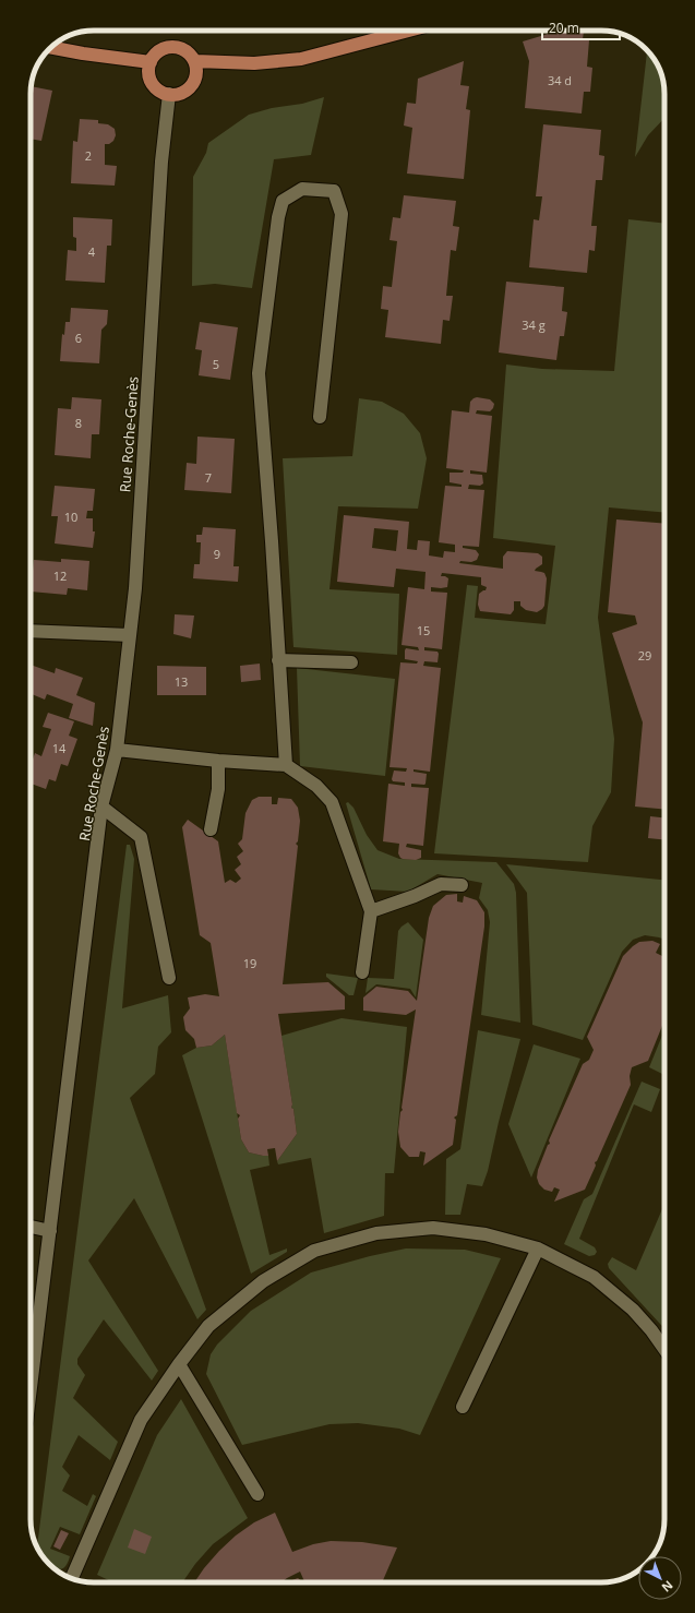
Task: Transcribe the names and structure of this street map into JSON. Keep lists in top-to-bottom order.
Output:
{
  "streets": {
    "street": ["Rue Roche-Genès"]
  },
  "house_numbers": [
    "34 d",
    "2",
    "4",
    "34 g",
    "6",
    "5",
    "8",
    "7",
    "10",
    "9",
    "12",
    "15",
    "29",
    "13",
    "14",
    "19"
  ],
  "scale_bar": "20 m",
  "north": "bottom right"
}
